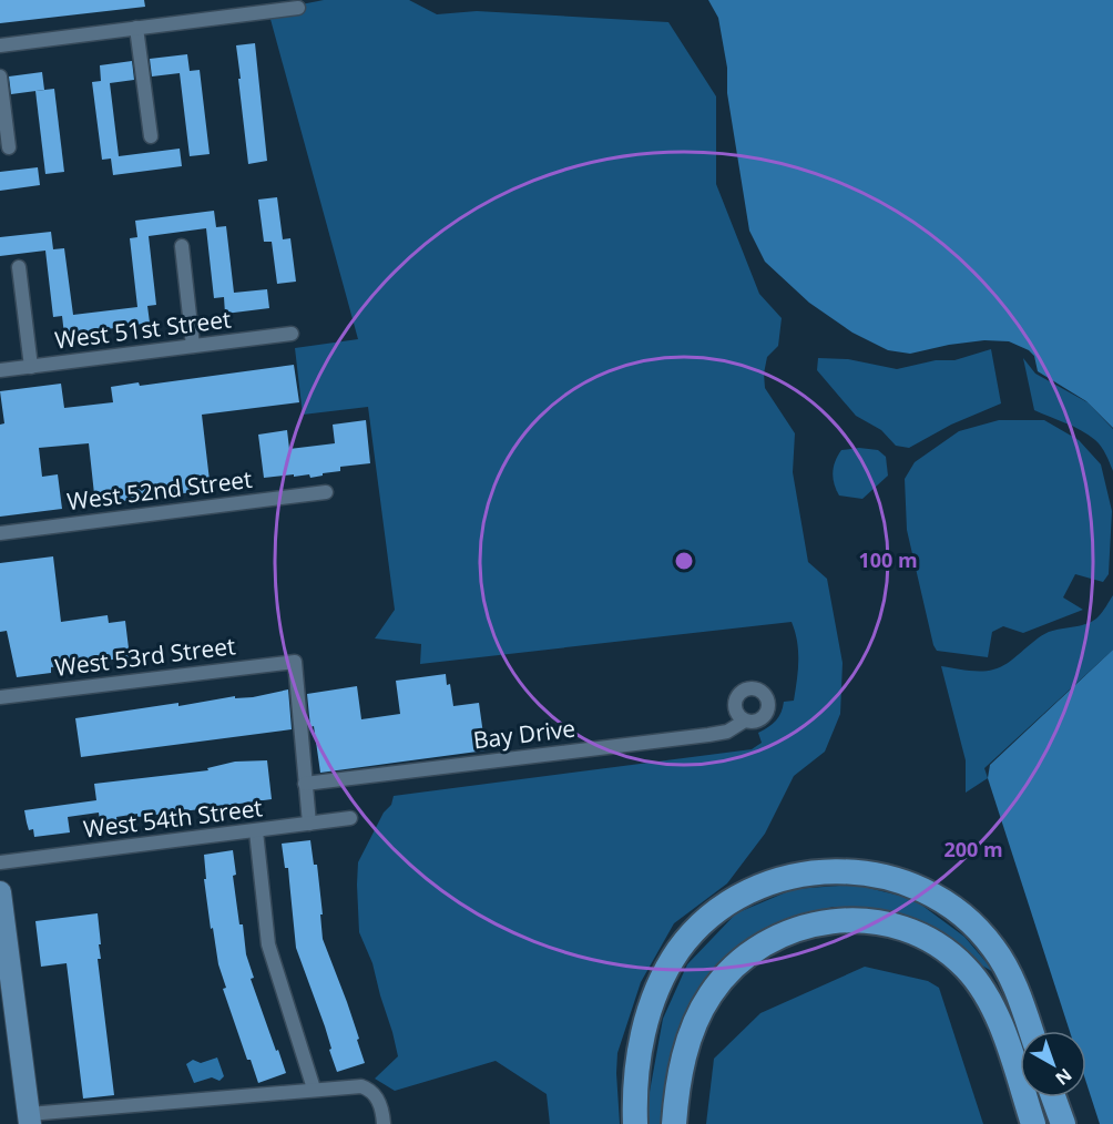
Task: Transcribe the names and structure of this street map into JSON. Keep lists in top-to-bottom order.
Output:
{
  "streets": {
    "street": [
      "West 51st Street",
      "West 52nd Street",
      "West 53rd Street",
      "Bay Drive",
      "West 54th Street"
    ]
  },
  "crossings": [
    ["West 53rd Street", "Bay Drive"]
  ],
  "north": "bottom right",
  "rings": ["100 m", "200 m"]
}
